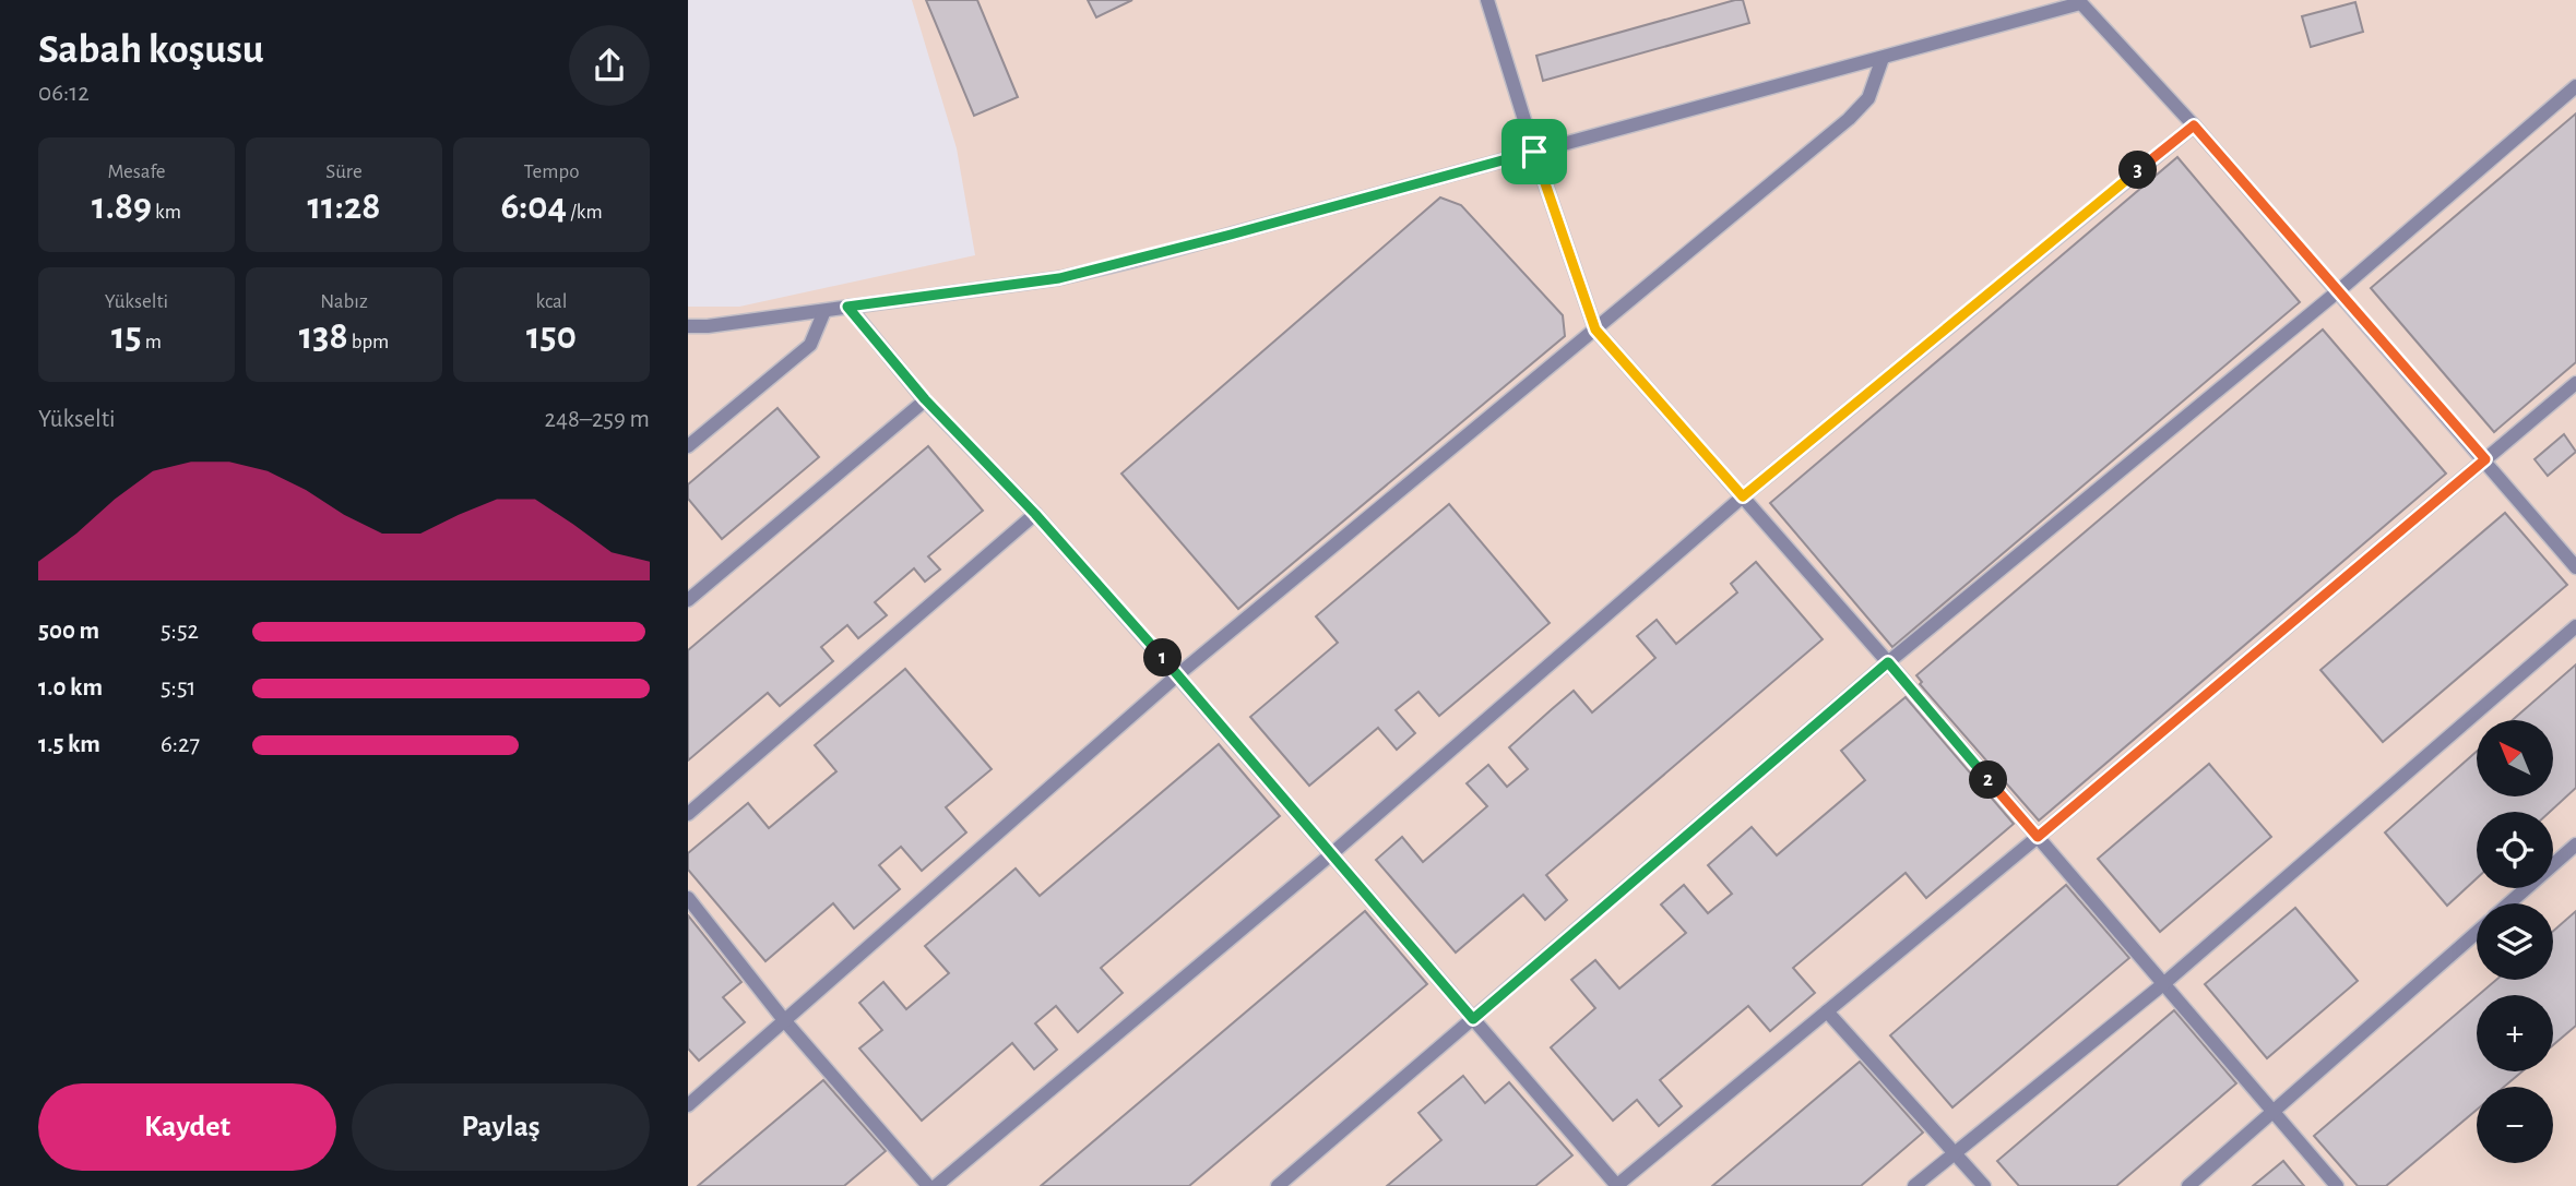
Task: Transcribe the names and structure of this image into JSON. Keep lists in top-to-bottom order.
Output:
{
  "north": "top left",
  "page": {
    "heading": ["Sabah koşusu", "06:12"],
    "stats": [
      ["Mesafe", "1.89 km"],
      ["Süre", "11:28"],
      ["Tempo", "6:04 /km"],
      ["Yükselti", "15 m"],
      ["Nabız", "138 bpm"],
      ["kcal", "150"]
    ],
    "pins": ["3", "1", "2"],
    "chart": ["Yükselti", "248–259 m"],
    "list": [
      {
        "name": "500 m",
        "note": "5:52"
      },
      {
        "name": "1.0 km",
        "note": "5:51"
      },
      {
        "name": "1.5 km",
        "note": "6:27"
      }
    ],
    "map_buttons": ["+", "−"],
    "buttons": ["Kaydet", "Paylaş"]
  }
}
